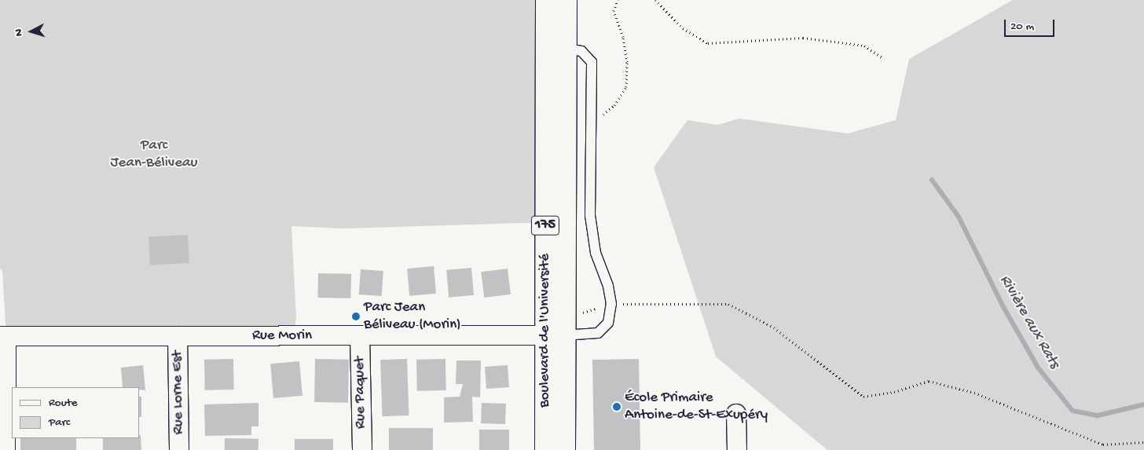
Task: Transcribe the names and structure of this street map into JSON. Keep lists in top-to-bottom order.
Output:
{
  "streets": {
    "main road": ["175", "Boulevard de l'Université"],
    "street": ["Rue Morin", "Rue Lorne Est", "Rue Paquet"]
  },
  "crossings": [
    ["Boulevard de l'Université", "Rue Morin"],
    ["Rue Morin", "Rue Lorne Est"],
    ["Rue Morin", "Rue Paquet"]
  ],
  "water": ["Rivière aux Rats"],
  "parks": ["Parc Jean-Béliveau"],
  "places": ["Parc Jean Béliveau (Morin)", "École Primaire Antoine-de-St-Exupéry"],
  "legend": ["Route", "Parc"],
  "scale_bar": "20 m",
  "north": "left"
}
